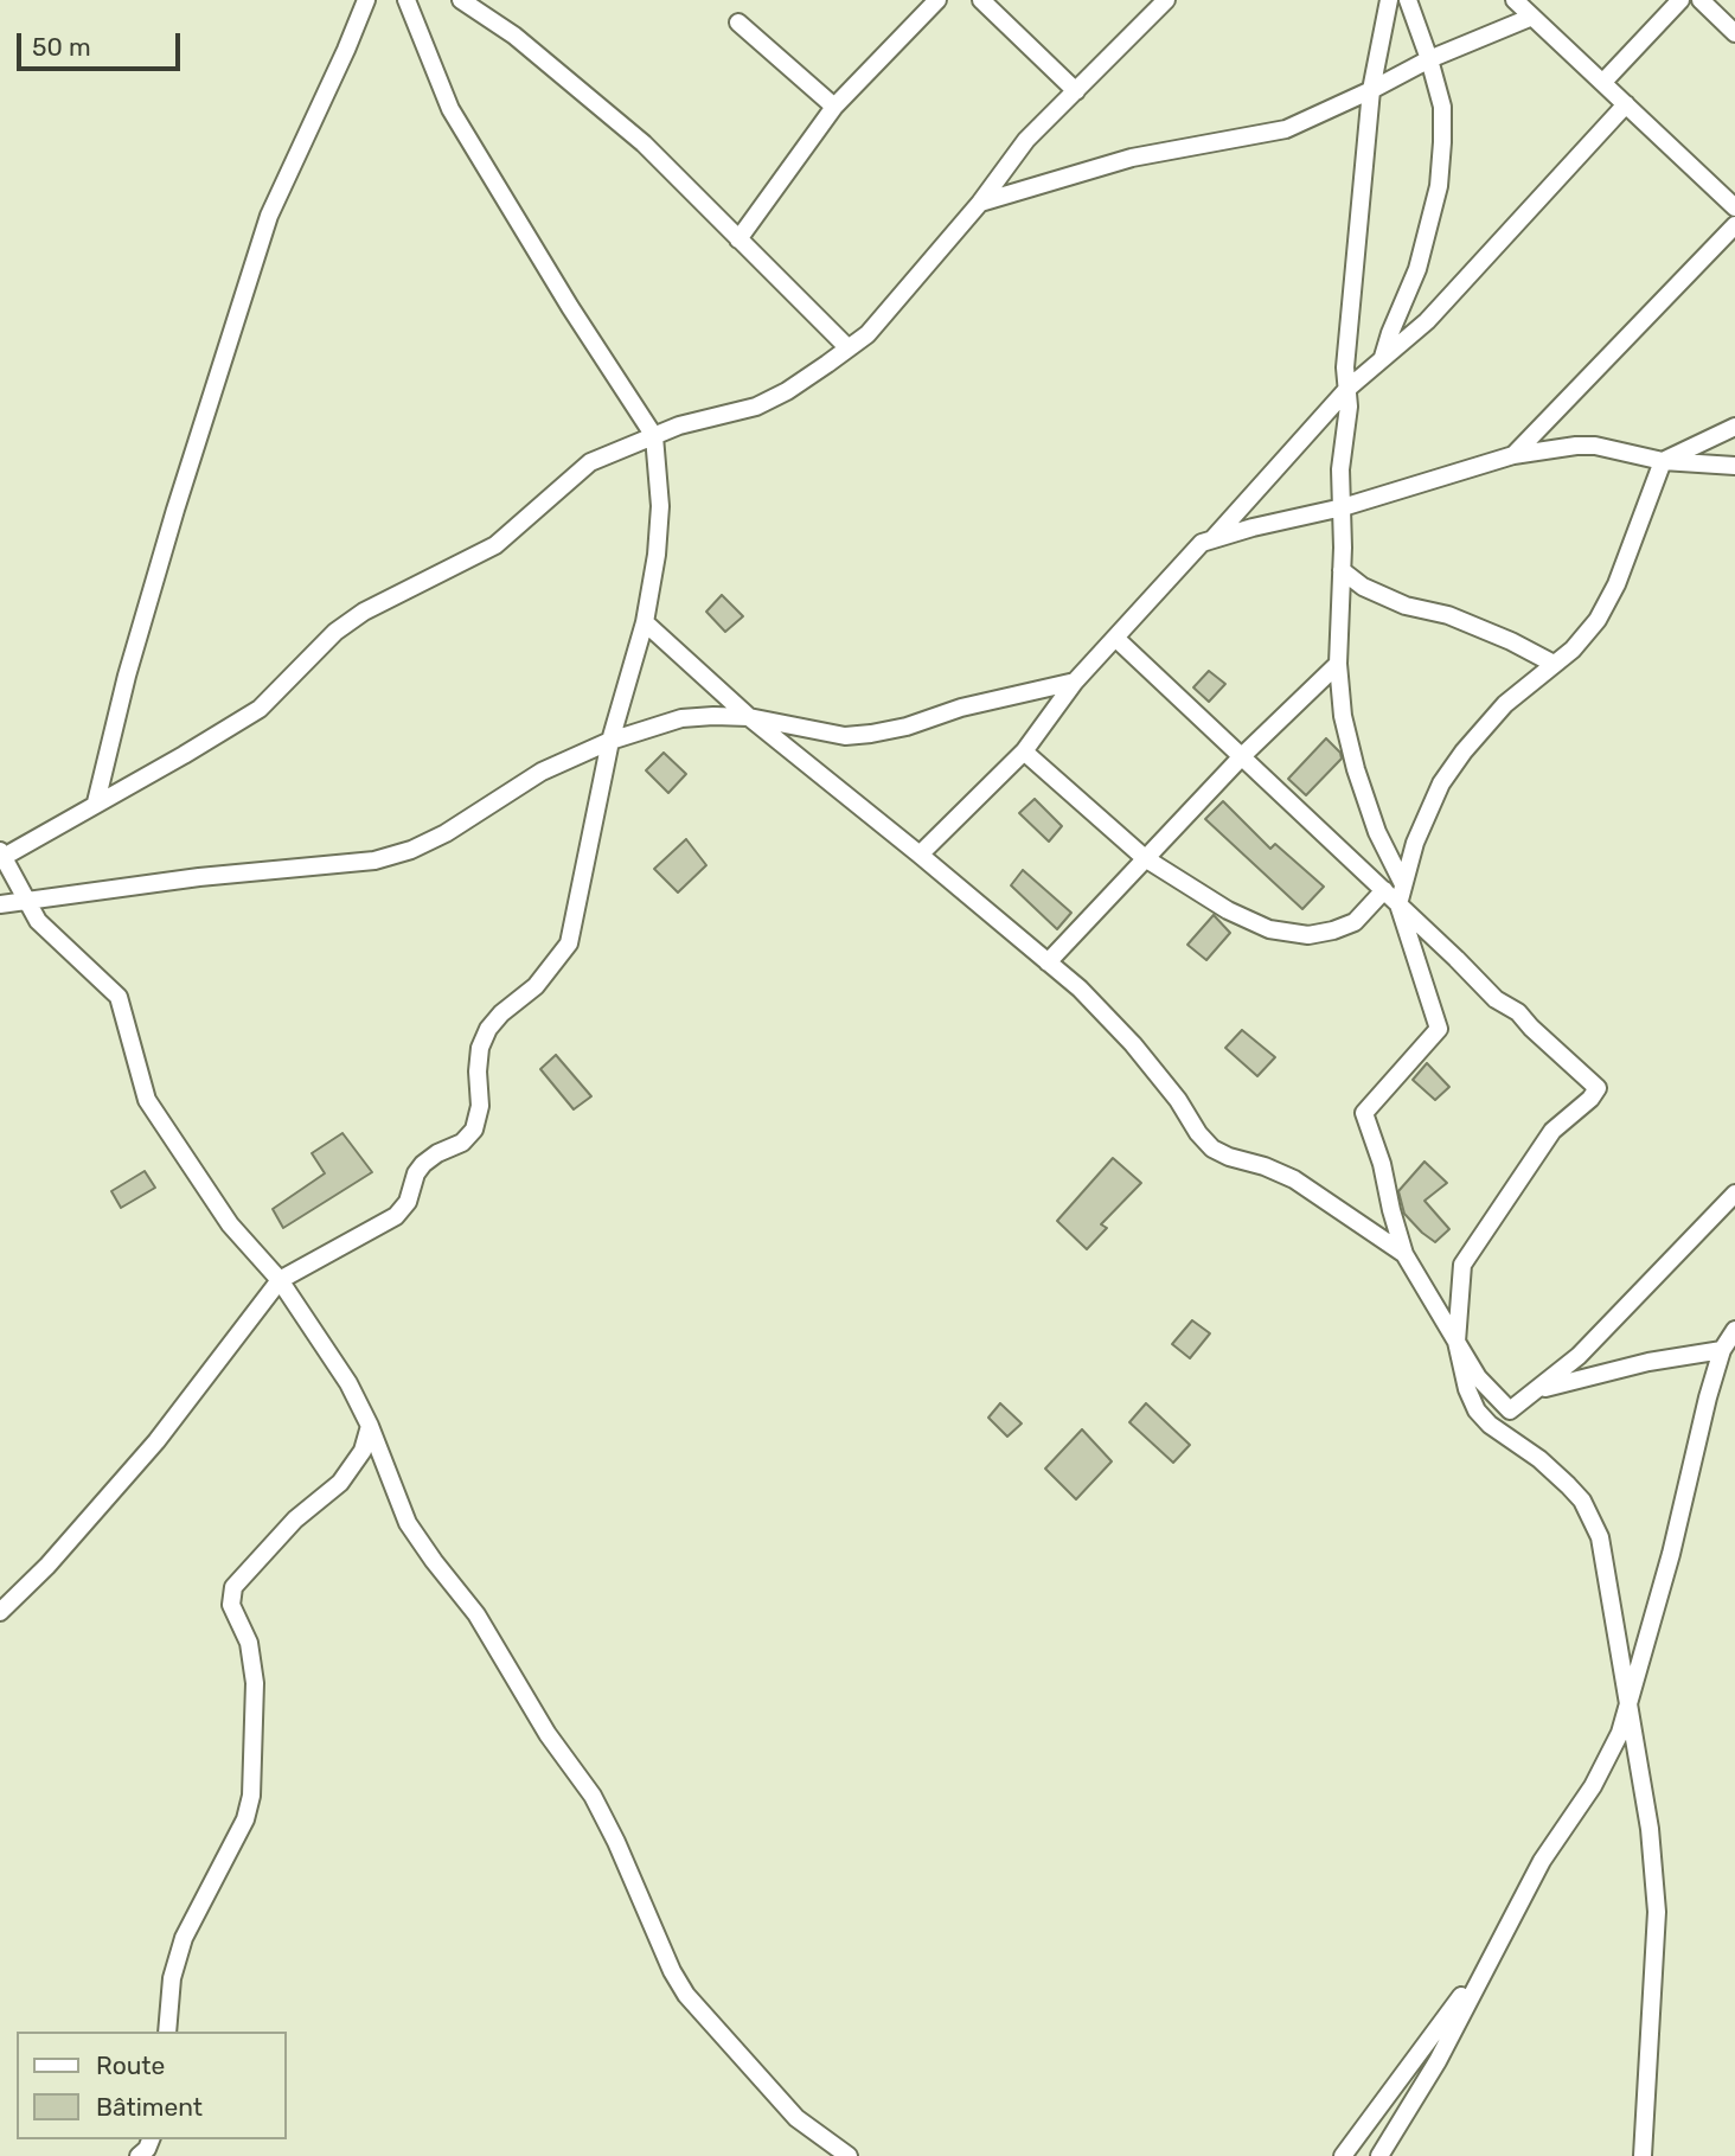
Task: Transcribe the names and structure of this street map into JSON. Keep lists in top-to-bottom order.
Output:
{
  "legend": ["Route", "Bâtiment"],
  "scale_bar": "50 m"
}
